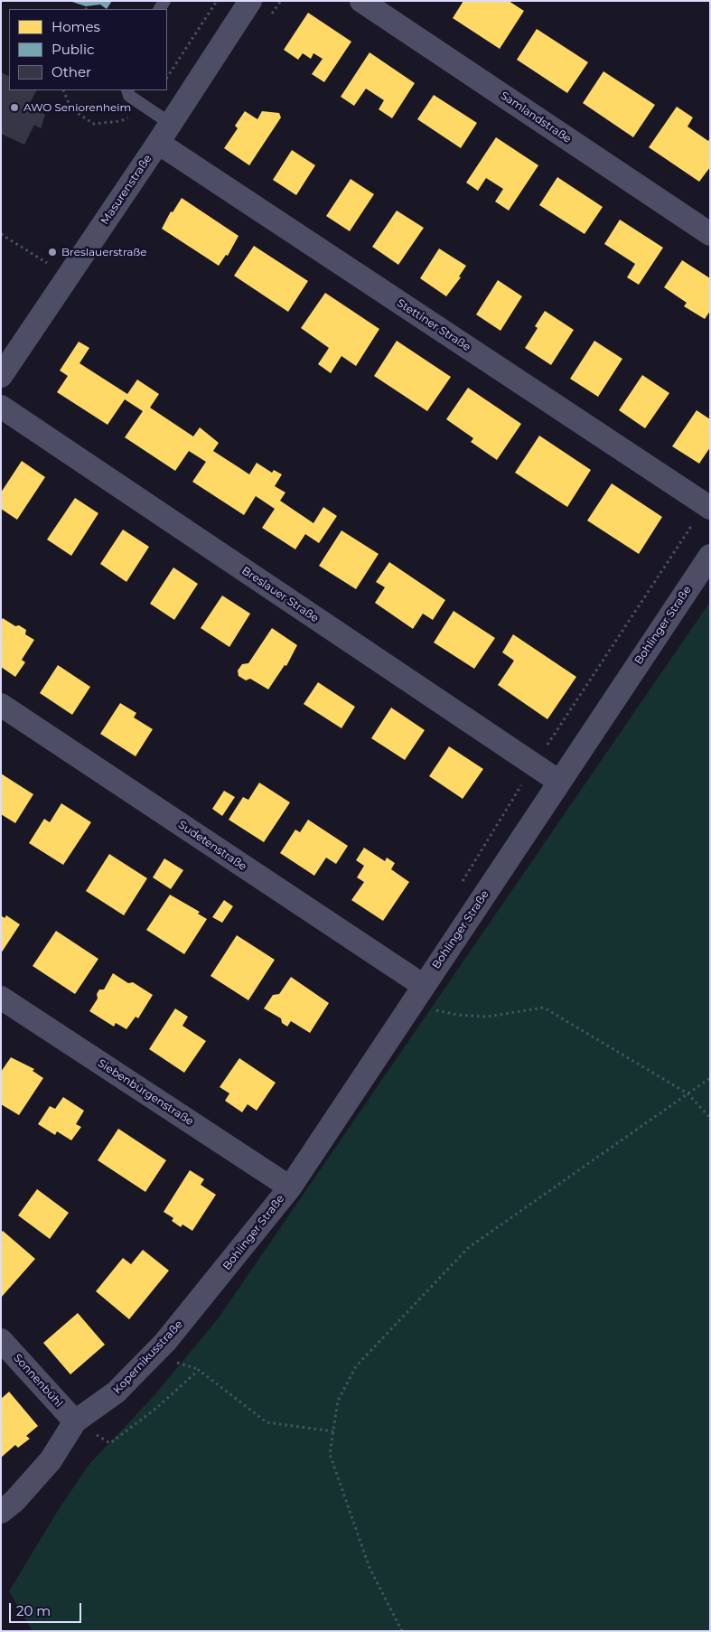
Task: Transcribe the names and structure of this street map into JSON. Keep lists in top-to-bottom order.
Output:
{
  "streets": {
    "street": [
      "Samlandstraße",
      "Masurenstraße",
      "Stettiner Straße",
      "Breslauer Straße",
      "Bohlinger Straße",
      "Sudetenstraße",
      "Siebenbürgenstraße",
      "Kopernikusstraße",
      "Sonnenbühl"
    ]
  },
  "crossings": [
    ["Masurenstraße", "Stettiner Straße"],
    ["Breslauer Straße", "Bohlinger Straße"],
    ["Bohlinger Straße", "Sudetenstraße"],
    ["Bohlinger Straße", "Siebenbürgenstraße"],
    ["Bohlinger Straße", "Kopernikusstraße"],
    ["Kopernikusstraße", "Sonnenbühl"]
  ],
  "places": ["AWO Seniorenheim", "Breslauerstraße"],
  "legend": ["Homes", "Public", "Other"],
  "scale_bar": "20 m"
}
